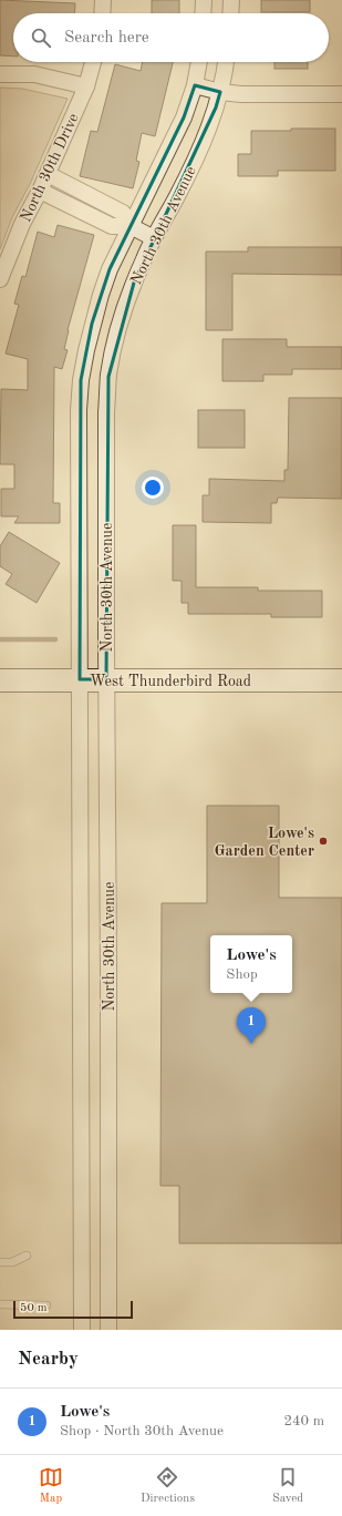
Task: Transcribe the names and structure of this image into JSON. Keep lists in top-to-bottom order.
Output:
{
  "streets": {
    "main road": ["West Thunderbird Road"],
    "street": ["North 30th Drive", "North 30th Avenue"]
  },
  "crossings": [
    ["North 30th Avenue", "West Thunderbird Road"]
  ],
  "places": ["Lowe's Garden Center"],
  "scale_bar": "50 m",
  "page": {
    "search": "Search here",
    "popup": ["Lowe's", "Shop"],
    "pins": "1",
    "scale": "50 m",
    "heading": "Nearby",
    "list": [
      {
        "mark": "1",
        "name": "Lowe's",
        "note": "Shop · North 30th Avenue",
        "value": "240 m"
      }
    ],
    "nav": ["Map", "Directions", "Saved"]
  }
}
